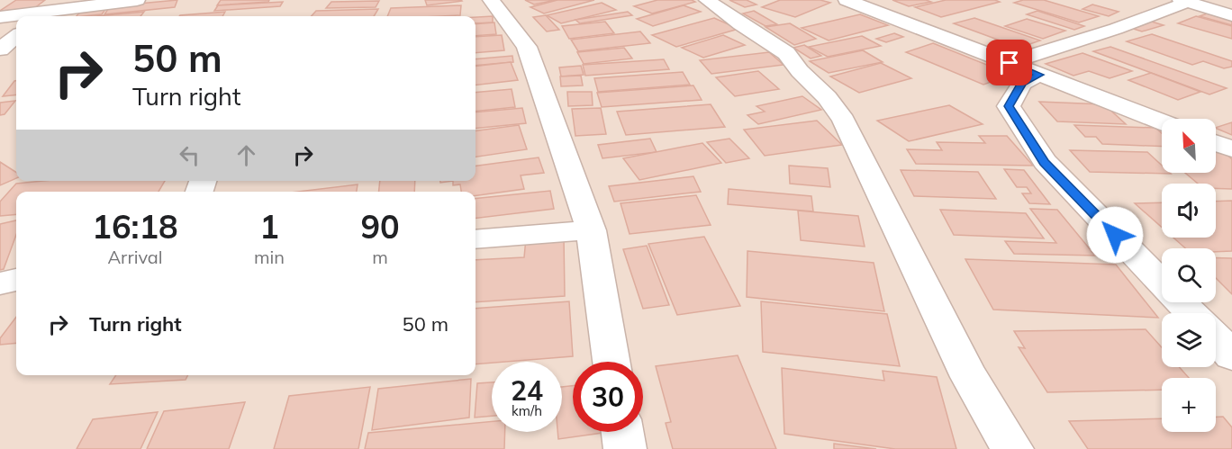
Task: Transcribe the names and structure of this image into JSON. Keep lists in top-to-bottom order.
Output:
{
  "north": "top left",
  "page": {
    "turn": ["50 m", "Turn right"],
    "map_buttons": "+",
    "eta": [
      "16:18",
      "Arrival",
      "1",
      "min",
      "90",
      "m"
    ],
    "list": [
      {
        "name": "Turn right",
        "value": "50 m"
      }
    ],
    "speed": "24 km/h",
    "limit": "30"
  }
}
